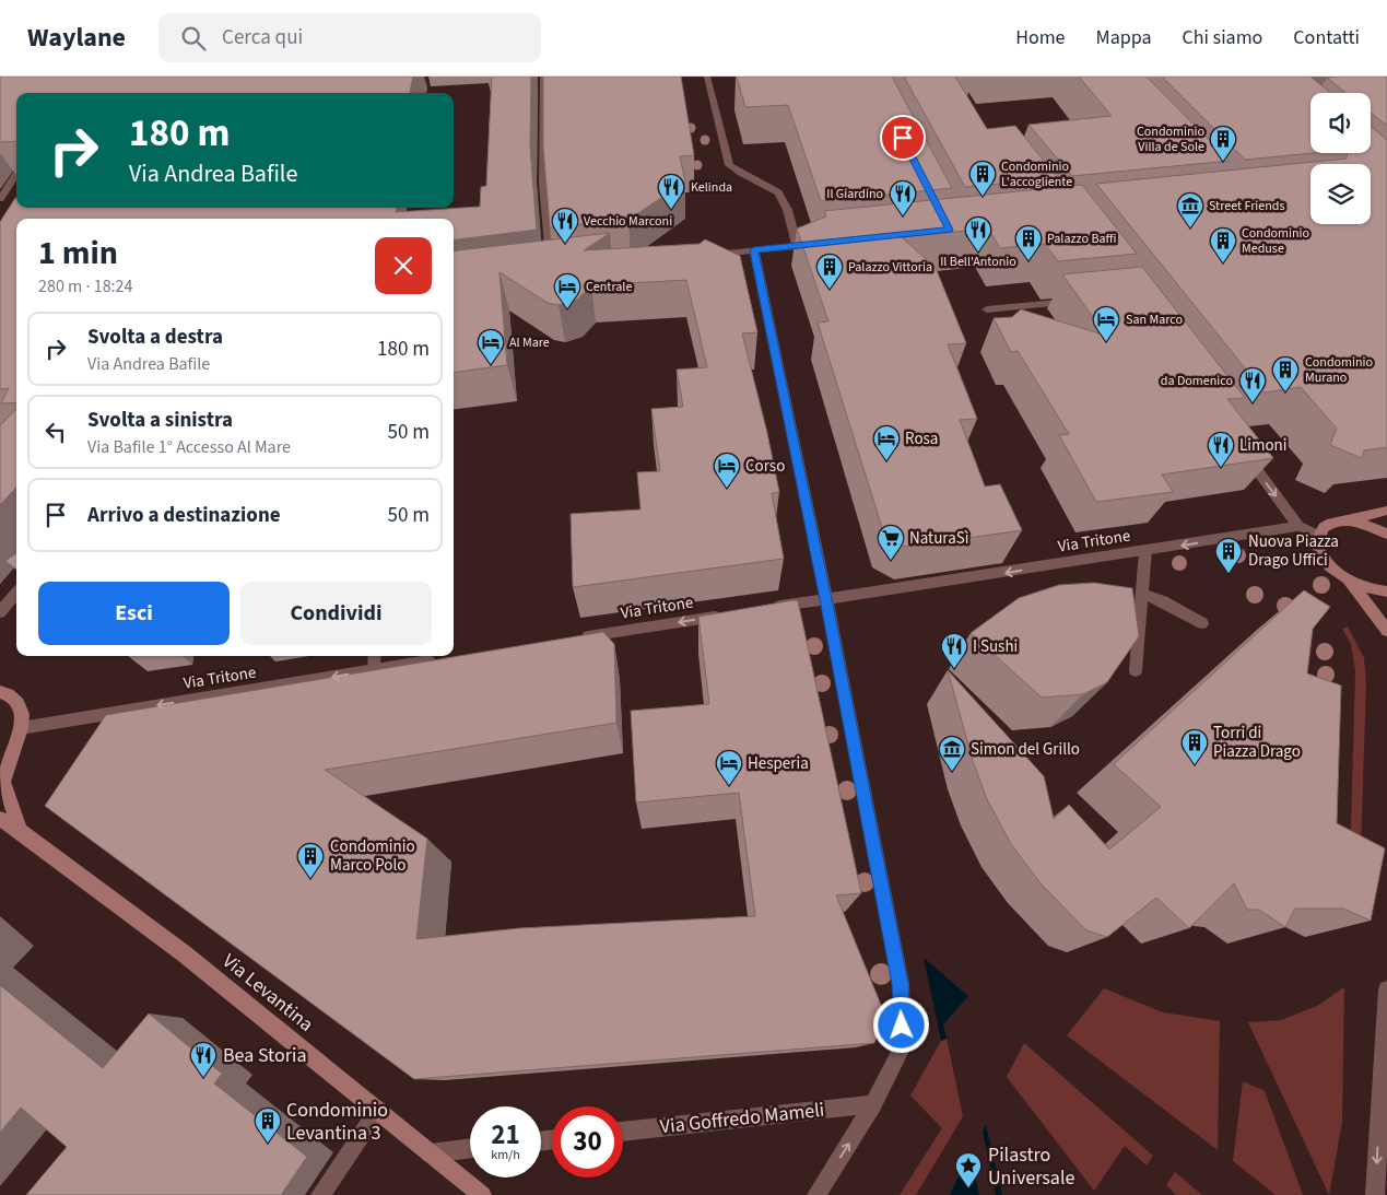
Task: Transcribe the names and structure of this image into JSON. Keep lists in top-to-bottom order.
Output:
{
  "streets": {
    "street": ["Via Tritone", "Via Levantina", "Via Goffredo Mameli"]
  },
  "one_way": ["Via Tritone"],
  "places": {
    "building": [
      "Condominio Villa de Sole",
      "Condominio L'accogliente",
      "Palazzo Baffi",
      "Condominio Meduse",
      "Palazzo Vittoria",
      "Condominio Murano",
      "Nuova Piazza Drago Uffici",
      "Torri di Piazza Drago",
      "Condominio Marco Polo",
      "Condominio Levantina 3"
    ],
    "restaurant": [
      "Kelinda",
      "Il Giardino",
      "Vecchio Marconi",
      "Il Bell'Antonio",
      "da Domenico",
      "Limoni",
      "I Sushi",
      "Bea Storia"
    ],
    "museum": ["Street Friends", "Simon del Grillo"],
    "hotel": [
      "Centrale",
      "San Marco",
      "Al Mare",
      "Rosa",
      "Corso",
      "Hesperia"
    ],
    "supermarket": ["NaturaSì"],
    "place": ["Pilastro Universale"]
  },
  "page": {
    "header": "Waylane",
    "search": "Cerca qui",
    "nav": [
      "Home",
      "Mappa",
      "Chi siamo",
      "Contatti"
    ],
    "turn": ["180 m", "Via Andrea Bafile"],
    "heading": ["1 min", "280 m · 18:24"],
    "list": [
      {
        "name": "Svolta a destra",
        "note": "Via Andrea Bafile",
        "value": "180 m"
      },
      {
        "name": "Svolta a sinistra",
        "note": "Via Bafile 1° Accesso Al Mare",
        "value": "50 m"
      },
      {
        "name": "Arrivo a destinazione",
        "value": "50 m"
      }
    ],
    "buttons": ["Esci", "Condividi"],
    "speed": "21 km/h",
    "limit": "30"
  }
}
